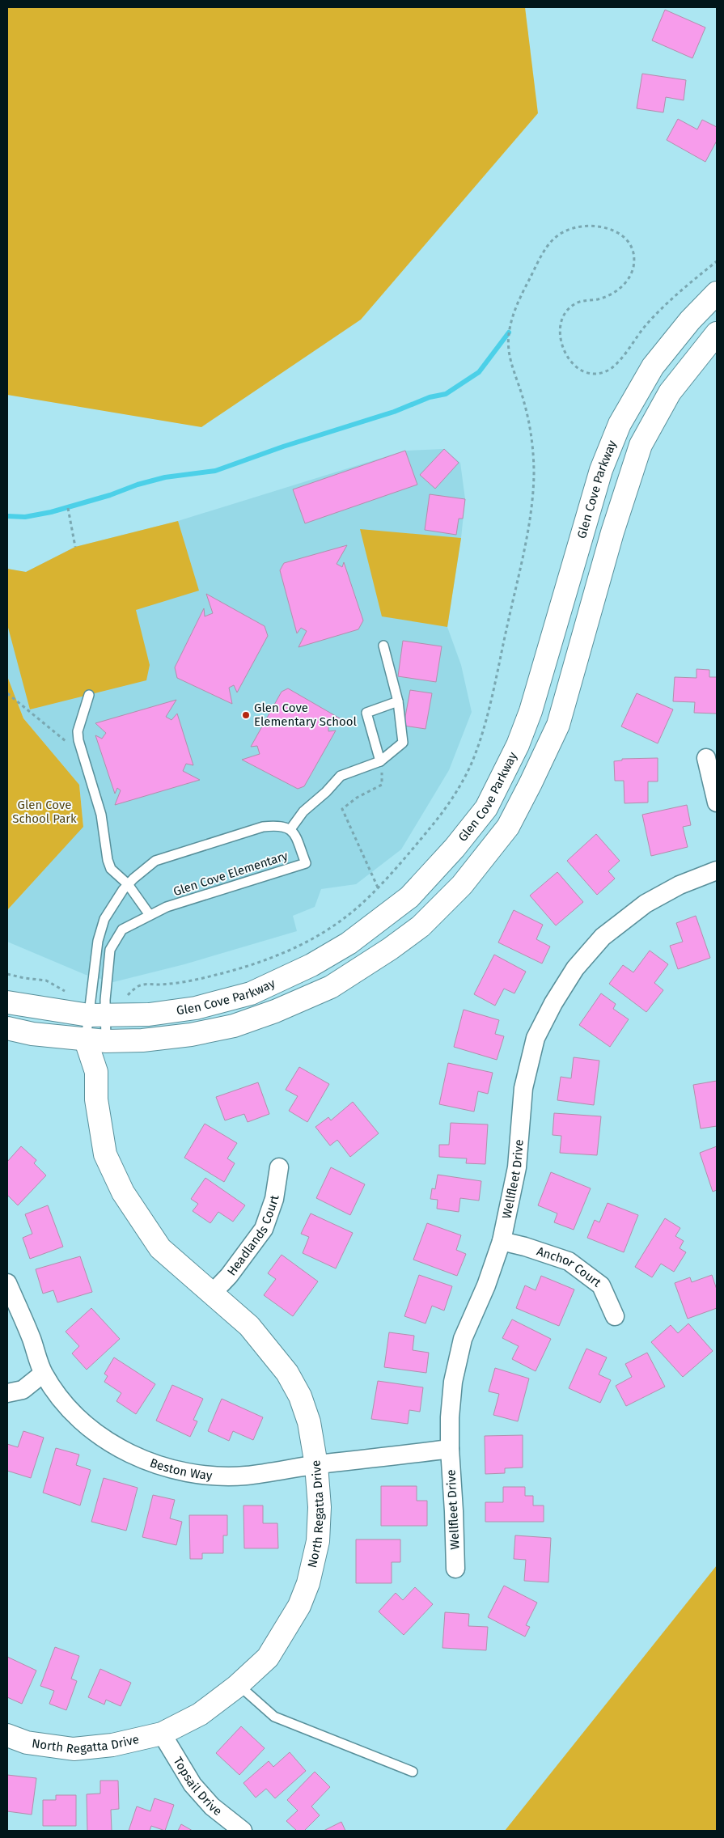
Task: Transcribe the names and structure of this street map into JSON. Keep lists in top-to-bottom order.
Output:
{
  "streets": {
    "main road": ["Glen Cove Parkway", "North Regatta Drive"],
    "street": [
      "Wellfleet Drive",
      "Headlands Court",
      "Anchor Court",
      "Beston Way",
      "Topsail Drive"
    ],
    "lane": ["Glen Cove Elementary"]
  },
  "crossings": [
    ["Glen Cove Parkway", "Glen Cove Elementary"],
    ["Glen Cove Elementary", "North Regatta Drive"],
    ["Wellfleet Drive", "Anchor Court"],
    ["Wellfleet Drive", "Beston Way"],
    ["Headlands Court", "North Regatta Drive"],
    ["Beston Way", "North Regatta Drive"],
    ["North Regatta Drive", "Topsail Drive"]
  ],
  "parks": ["Glen Cove School Park"],
  "places": ["Glen Cove Elementary School"]
}
